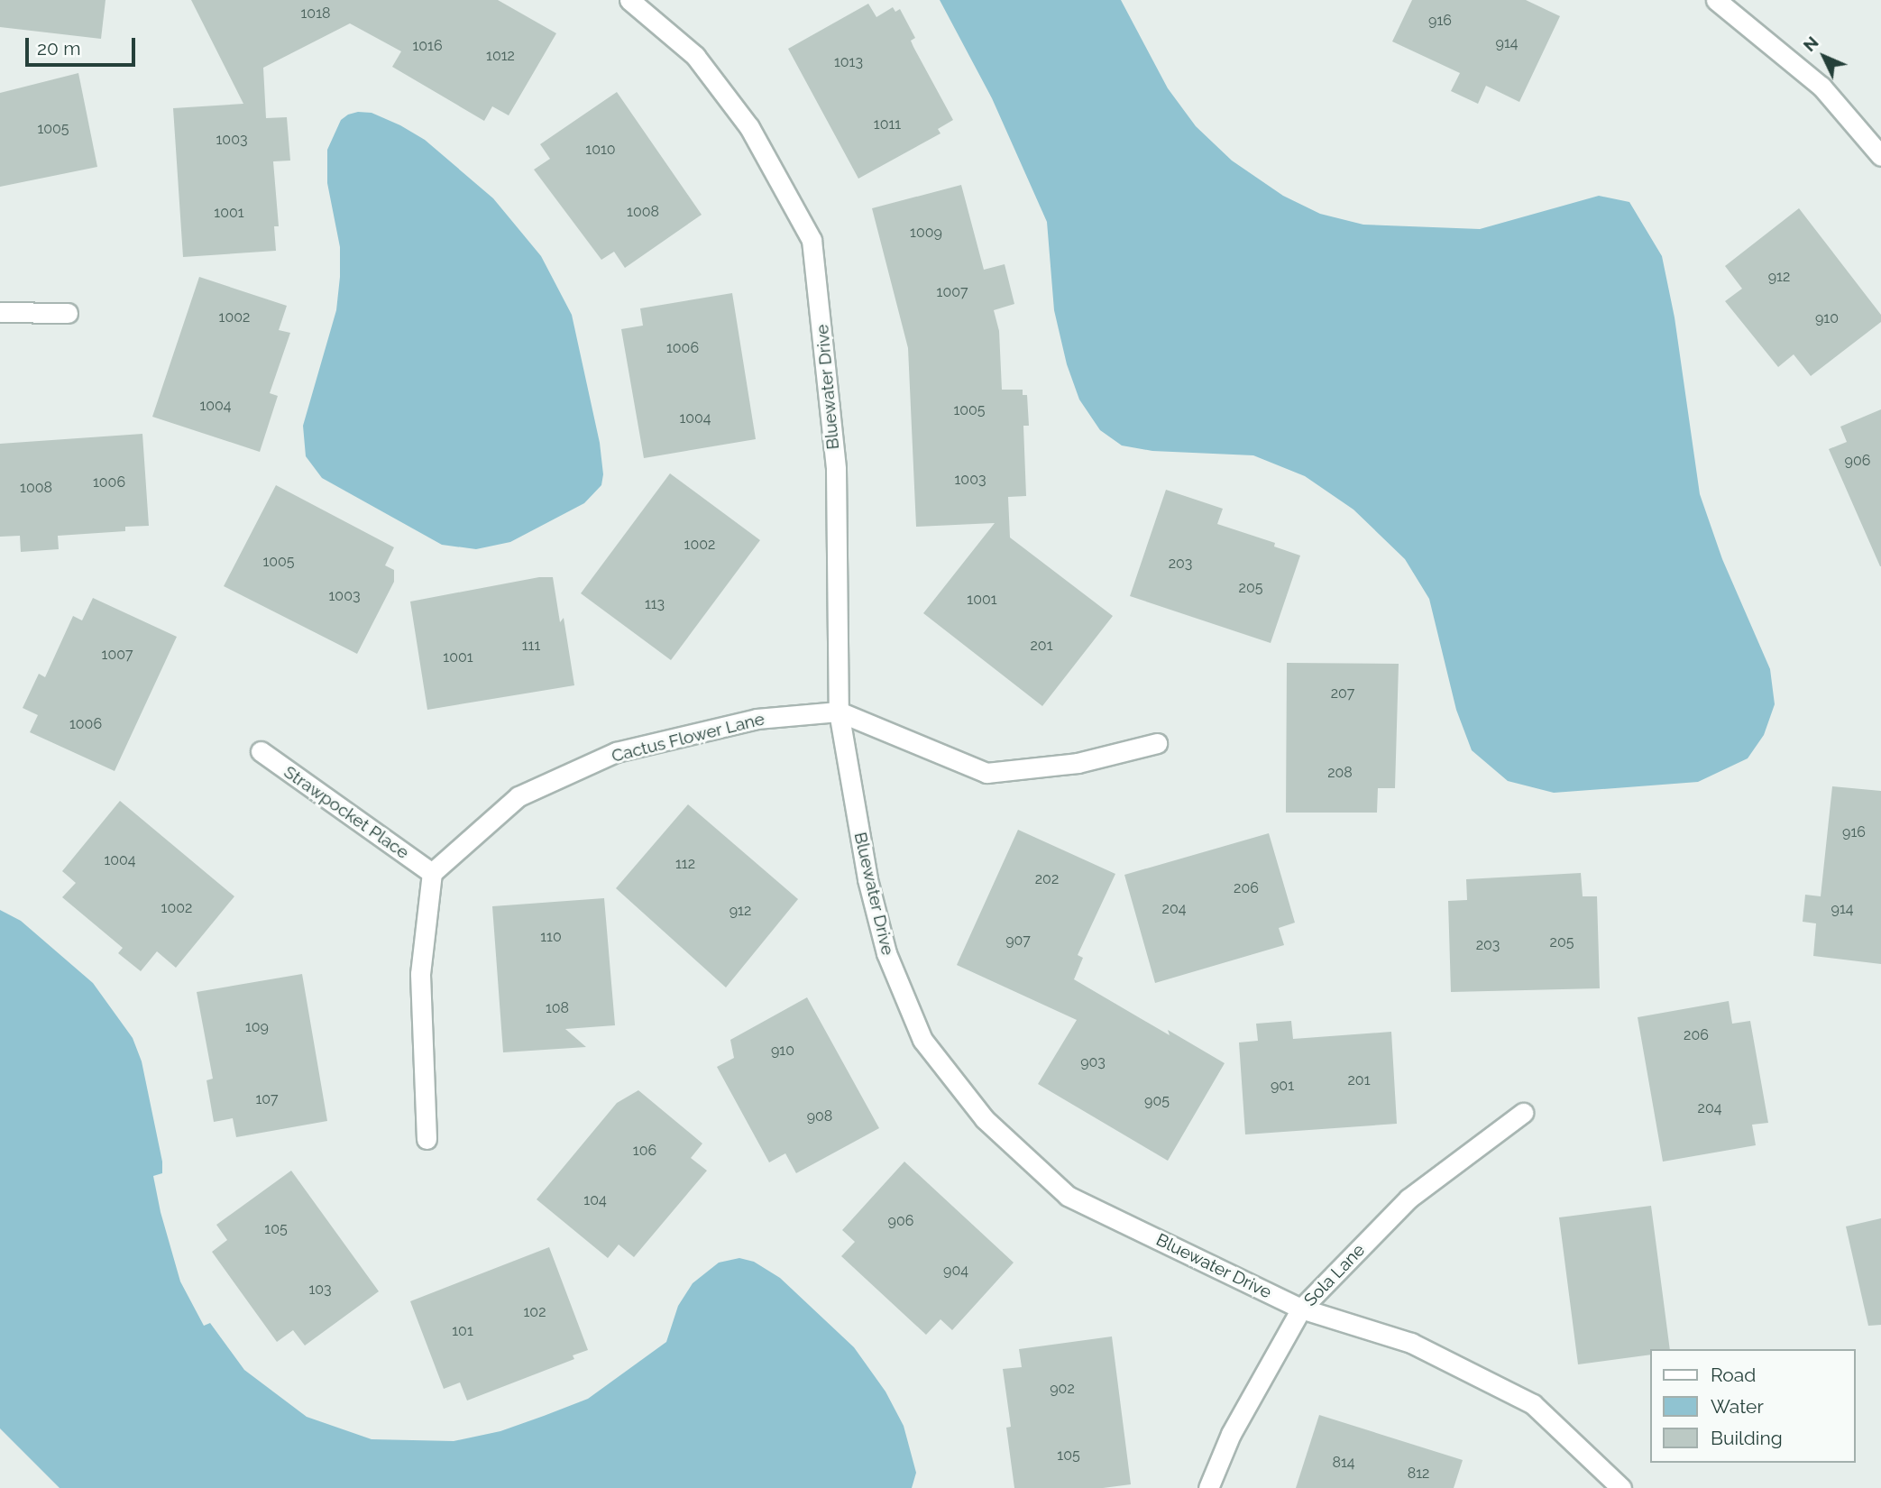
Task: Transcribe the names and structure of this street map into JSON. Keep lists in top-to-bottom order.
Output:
{
  "streets": {
    "street": [
      "Bluewater Drive",
      "Cactus Flower Lane",
      "Strawpocket Place",
      "Sola Lane"
    ]
  },
  "crossings": [
    ["Bluewater Drive", "Cactus Flower Lane"],
    ["Bluewater Drive", "Sola Lane"],
    ["Cactus Flower Lane", "Strawpocket Place"]
  ],
  "house_numbers": [
    "1018",
    "916",
    "914",
    "1016",
    "1012",
    "1013",
    "1011",
    "1005",
    "1003",
    "1010",
    "1008",
    "1001",
    "1009",
    "912",
    "1007",
    "1002",
    "910",
    "1006",
    "1004",
    "1005",
    "1004",
    "906",
    "1003",
    "1006",
    "1008",
    "1002",
    "1005",
    "203",
    "205",
    "1003",
    "1001",
    "113",
    "111",
    "201",
    "1007",
    "1001",
    "207",
    "1006",
    "208",
    "916",
    "1004",
    "112",
    "202",
    "206",
    "1002",
    "204",
    "914",
    "912",
    "110",
    "907",
    "205",
    "203",
    "108",
    "109",
    "206",
    "910",
    "903",
    "201",
    "901",
    "107",
    "905",
    "204",
    "908",
    "106",
    "104",
    "906",
    "105",
    "904",
    "103",
    "102",
    "101",
    "902",
    "105",
    "814",
    "812"
  ],
  "legend": ["Road", "Water", "Building"],
  "scale_bar": "20 m",
  "north": "top left"
}
